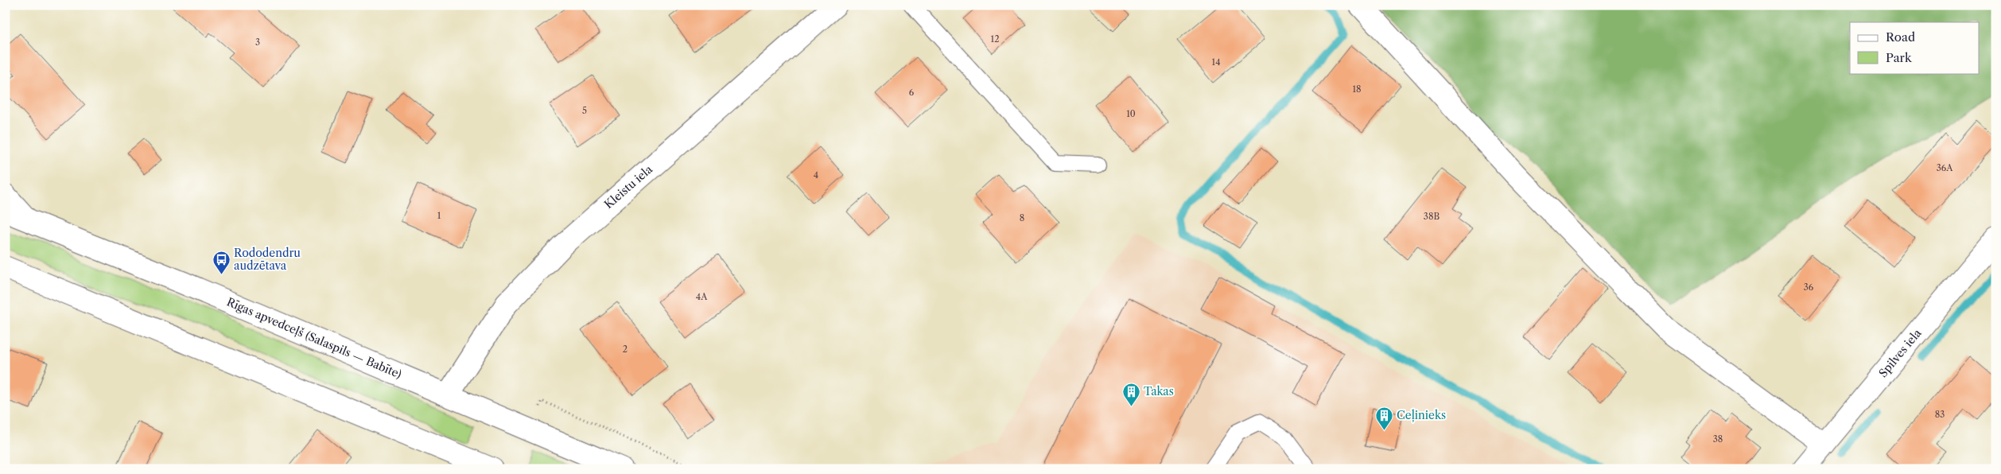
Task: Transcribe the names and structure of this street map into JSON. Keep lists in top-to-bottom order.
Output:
{
  "streets": {
    "main road": ["Kleistu iela", "Rīgas apvedceļš (Salaspils — Babīte)", "Spilves iela"]
  },
  "crossings": [
    ["Kleistu iela", "Rīgas apvedceļš (Salaspils — Babīte)"]
  ],
  "places": {
    "bus stop": ["Rododendru audzētava"],
    "building": ["Takas", "Ceļinieks"]
  },
  "house_numbers": [
    "12",
    "3",
    "14",
    "18",
    "6",
    "5",
    "10",
    "36A",
    "4",
    "1",
    "38B",
    "8",
    "36",
    "4A",
    "2",
    "83",
    "38"
  ],
  "legend": ["Road", "Park"]
}
